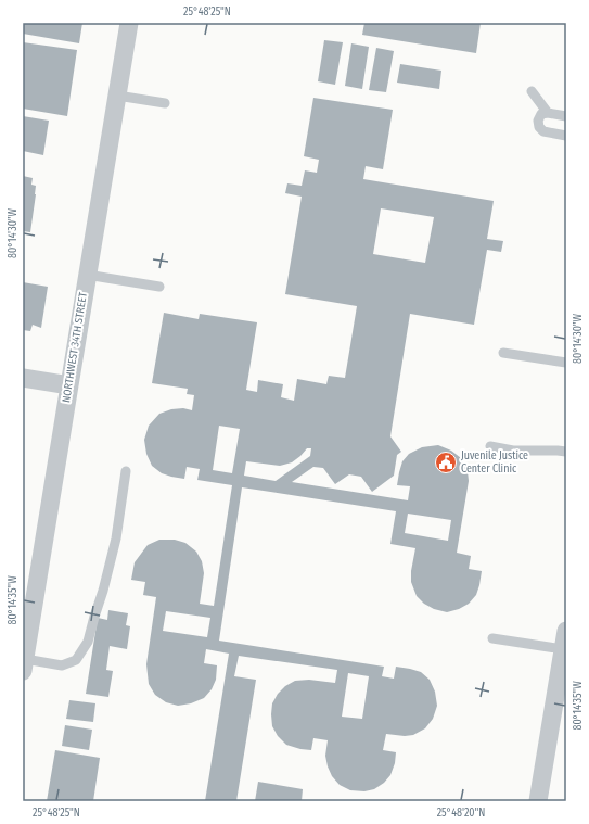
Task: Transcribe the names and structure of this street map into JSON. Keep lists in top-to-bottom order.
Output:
{
  "streets": {
    "street": ["NORTHWEST 34TH STREET"]
  },
  "places": {
    "public building": ["Juvenile Justice Center Clinic"]
  },
  "coordinates": [
    "25°48'25\"N",
    "80°14'30\"W",
    "80°14'35\"W",
    "25°48'20\"N"
  ]
}
